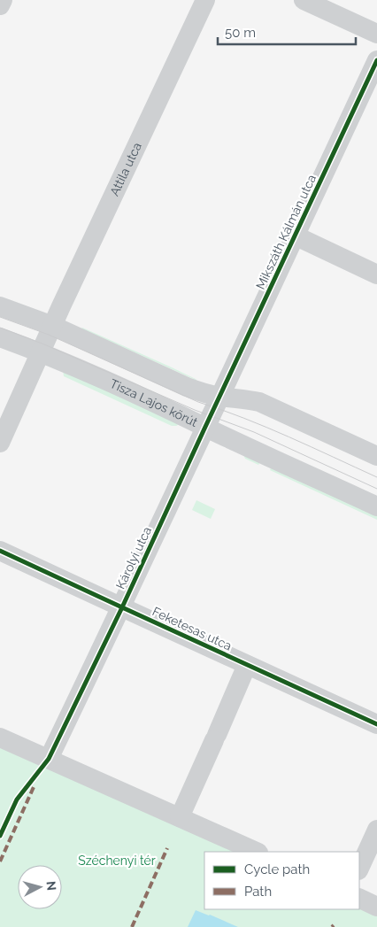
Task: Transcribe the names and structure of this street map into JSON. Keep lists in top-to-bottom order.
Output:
{
  "streets": {
    "street": [
      "Attila utca",
      "Mikszáth Kálmán utca",
      "Tisza Lajos körút",
      "Károlyi utca",
      "Feketesas utca"
    ]
  },
  "crossings": [
    ["Attila utca", "Tisza Lajos körút"],
    ["Mikszáth Kálmán utca", "Tisza Lajos körút"],
    ["Mikszáth Kálmán utca", "Károlyi utca"],
    ["Tisza Lajos körút", "Károlyi utca"],
    ["Károlyi utca", "Feketesas utca"]
  ],
  "parks": ["Széchenyi tér"],
  "legend": ["Cycle path", "Path"],
  "scale_bar": "50 m",
  "north": "right"
}
